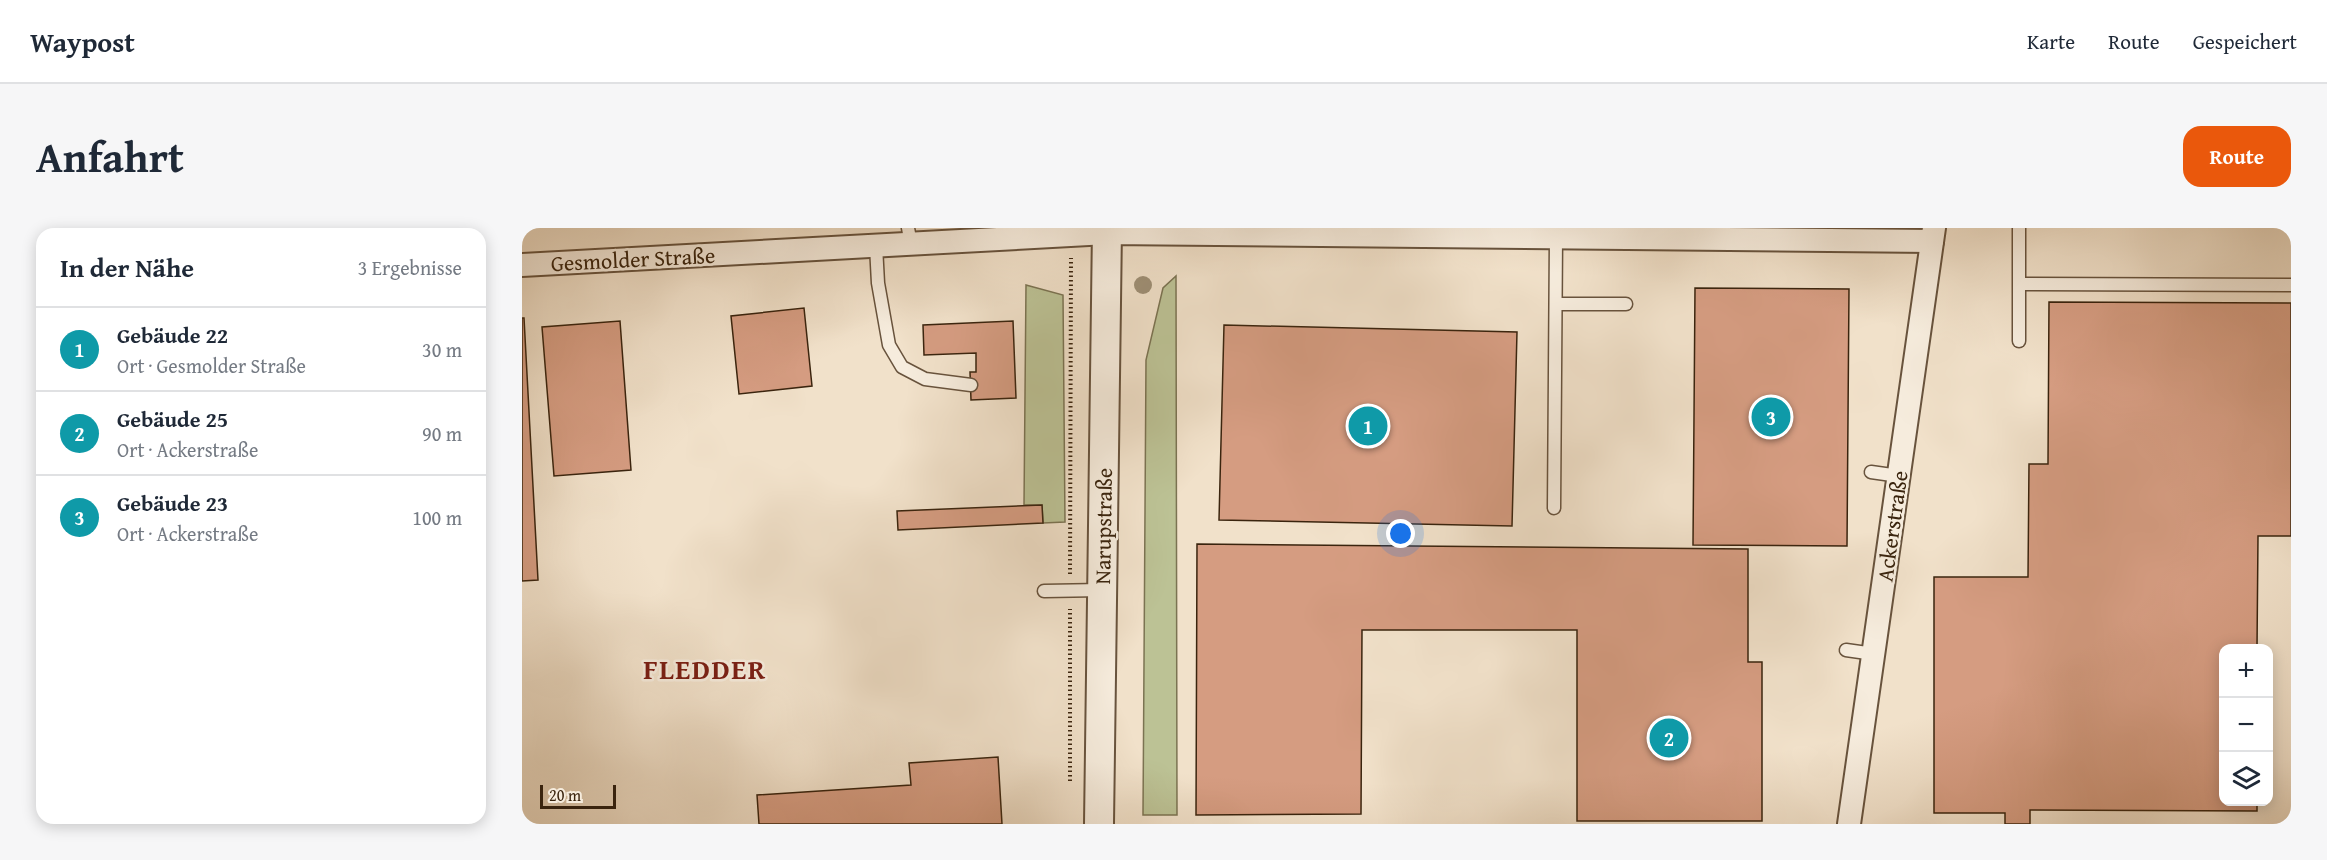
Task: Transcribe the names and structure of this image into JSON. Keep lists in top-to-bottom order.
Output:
{
  "streets": {
    "street": ["Gesmolder Straße", "Narupstraße", "Ackerstraße"]
  },
  "crossings": [
    ["Gesmolder Straße", "Narupstraße"],
    ["Gesmolder Straße", "Ackerstraße"]
  ],
  "districts": ["FLEDDER"],
  "scale_bar": "20 m",
  "page": {
    "header": "Waypost",
    "nav": ["Karte", "Route", "Gespeichert"],
    "title": "Anfahrt",
    "buttons": "Route",
    "heading": ["In der Nähe", "3 Ergebnisse"],
    "list": [
      {
        "mark": "1",
        "name": "Gebäude 22",
        "note": "Ort · Gesmolder Straße",
        "value": "30 m"
      },
      {
        "mark": "2",
        "name": "Gebäude 25",
        "note": "Ort · Ackerstraße",
        "value": "90 m"
      },
      {
        "mark": "3",
        "name": "Gebäude 23",
        "note": "Ort · Ackerstraße",
        "value": "100 m"
      }
    ],
    "pins": ["3", "1", "2"],
    "map_buttons": ["+", "−"],
    "scale": "20 m"
  }
}
